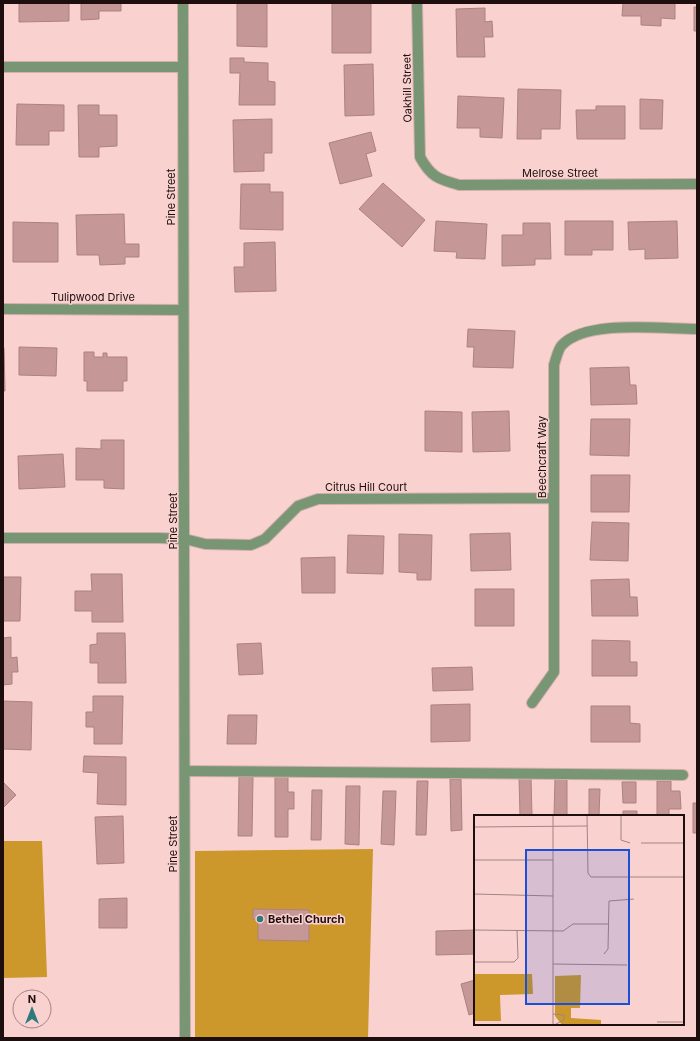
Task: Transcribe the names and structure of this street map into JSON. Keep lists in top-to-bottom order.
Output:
{
  "streets": {
    "street": [
      "Oakhill Street",
      "Melrose Street",
      "Pine Street",
      "Tulipwood Drive",
      "Beechcraft Way",
      "Citrus Hill Court"
    ]
  },
  "crossings": [
    ["Oakhill Street", "Melrose Street"],
    ["Pine Street", "Tulipwood Drive"],
    ["Pine Street", "Citrus Hill Court"],
    ["Beechcraft Way", "Citrus Hill Court"]
  ],
  "places": ["Bethel Church"],
  "north": "top"
}
